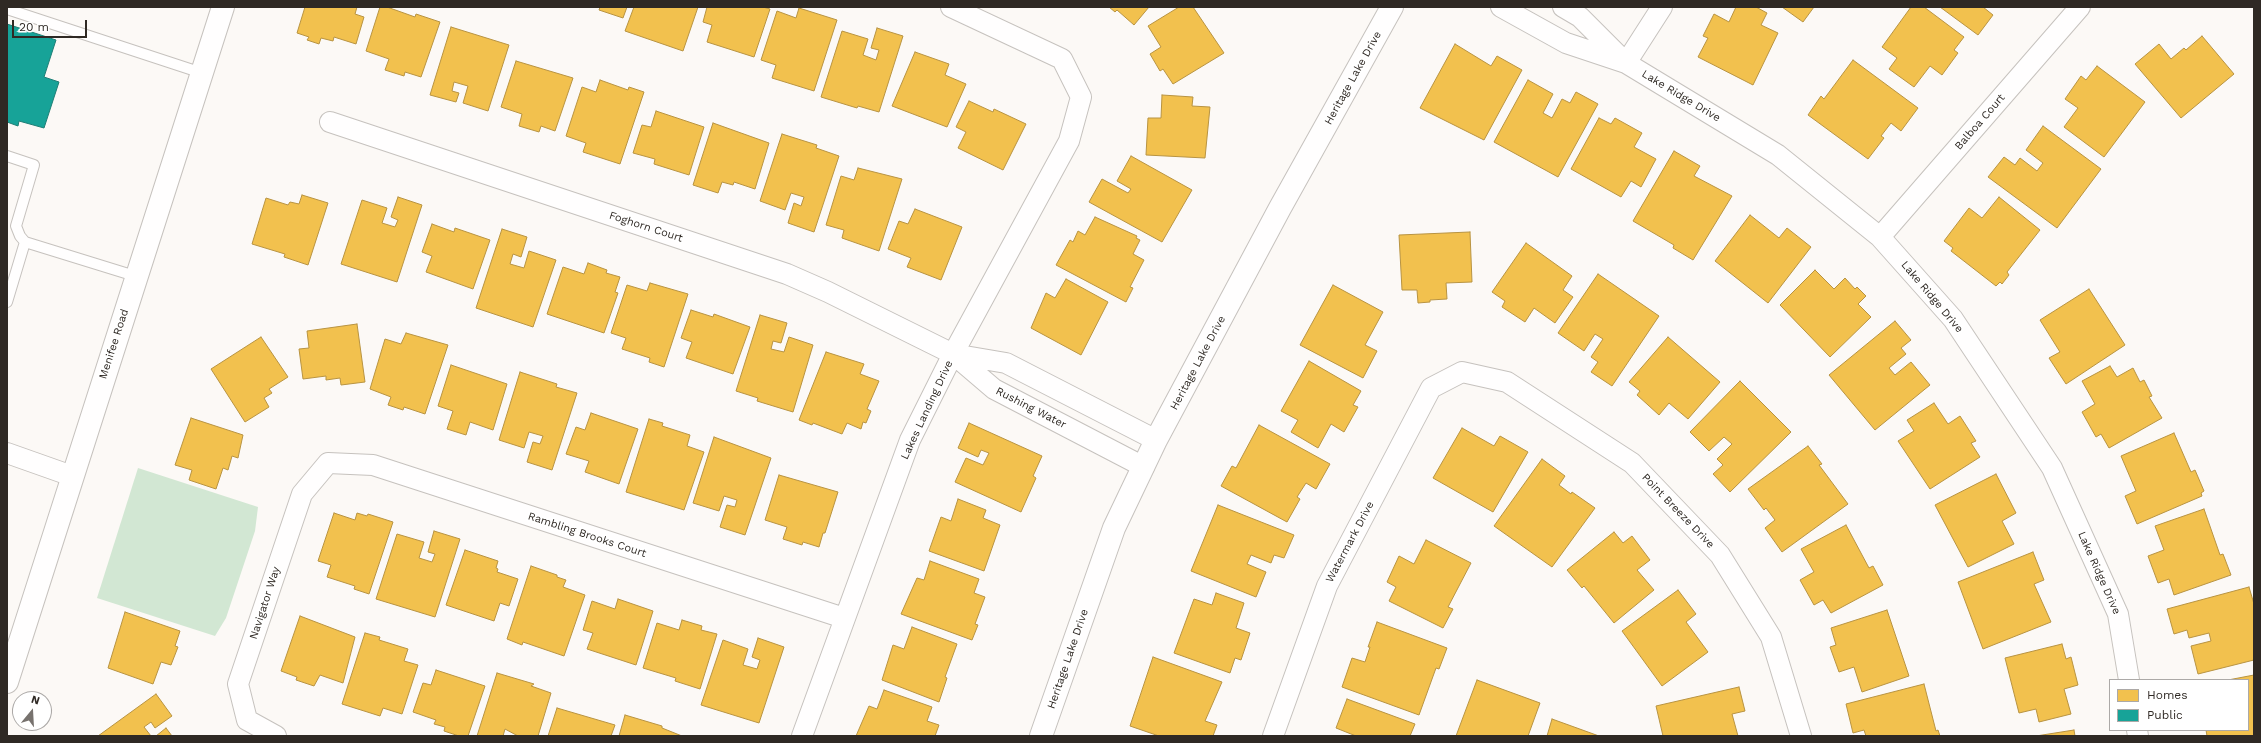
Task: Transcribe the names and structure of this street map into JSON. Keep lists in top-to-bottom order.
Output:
{
  "streets": {
    "street": [
      "Heritage Lake Drive",
      "Lake Ridge Drive",
      "Balboa Court",
      "Foghorn Court",
      "Menifee Road",
      "Rushing Water",
      "Lakes Landing Drive",
      "Point Breeze Drive",
      "Rambling Brooks Court",
      "Watermark Drive",
      "Navigator Way"
    ]
  },
  "crossings": [
    ["Heritage Lake Drive", "Rushing Water"],
    ["Lake Ridge Drive", "Balboa Court"],
    ["Foghorn Court", "Rushing Water"],
    ["Foghorn Court", "Lakes Landing Drive"],
    ["Rushing Water", "Lakes Landing Drive"],
    ["Lakes Landing Drive", "Rambling Brooks Court"],
    ["Point Breeze Drive", "Watermark Drive"],
    ["Rambling Brooks Court", "Navigator Way"]
  ],
  "legend": ["Homes", "Public"],
  "scale_bar": "20 m",
  "north": "top"
}
